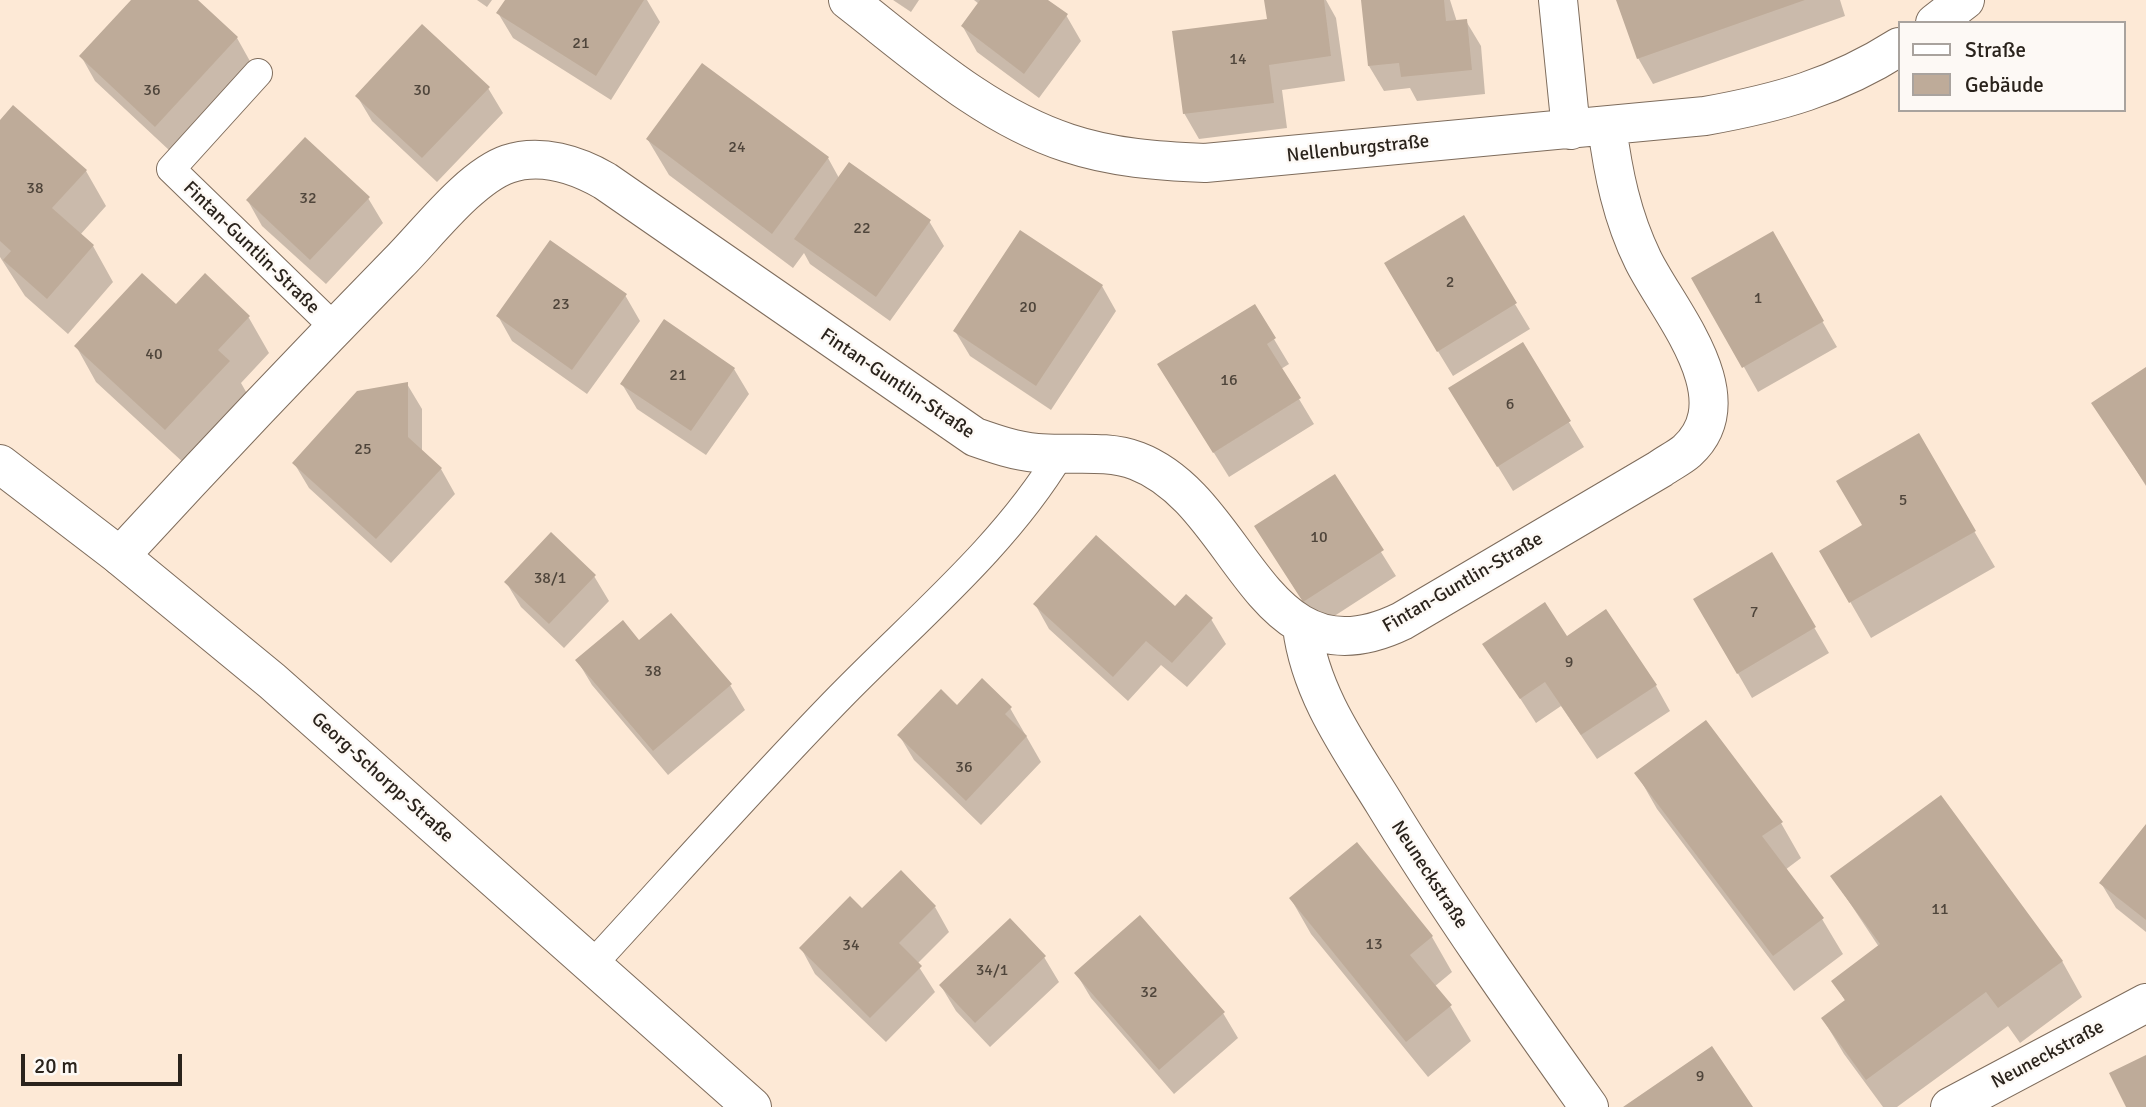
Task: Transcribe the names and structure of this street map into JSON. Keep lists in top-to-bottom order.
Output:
{
  "streets": {
    "street": [
      "Nellenburgstraße",
      "Fintan-Guntlin-Straße",
      "Georg-Schorpp-Straße",
      "Neuneckstraße"
    ]
  },
  "crossings": [
    ["Nellenburgstraße", "Fintan-Guntlin-Straße"],
    ["Fintan-Guntlin-Straße", "Georg-Schorpp-Straße"],
    ["Fintan-Guntlin-Straße", "Neuneckstraße"]
  ],
  "house_numbers": [
    "21",
    "14",
    "36",
    "30",
    "24",
    "38",
    "32",
    "22",
    "2",
    "1",
    "23",
    "20",
    "40",
    "21",
    "16",
    "6",
    "25",
    "5",
    "10",
    "38/1",
    "7",
    "9",
    "38",
    "36",
    "11",
    "13",
    "34",
    "34/1",
    "32",
    "9"
  ],
  "legend": ["Straße", "Gebäude"],
  "scale_bar": "20 m"
}
